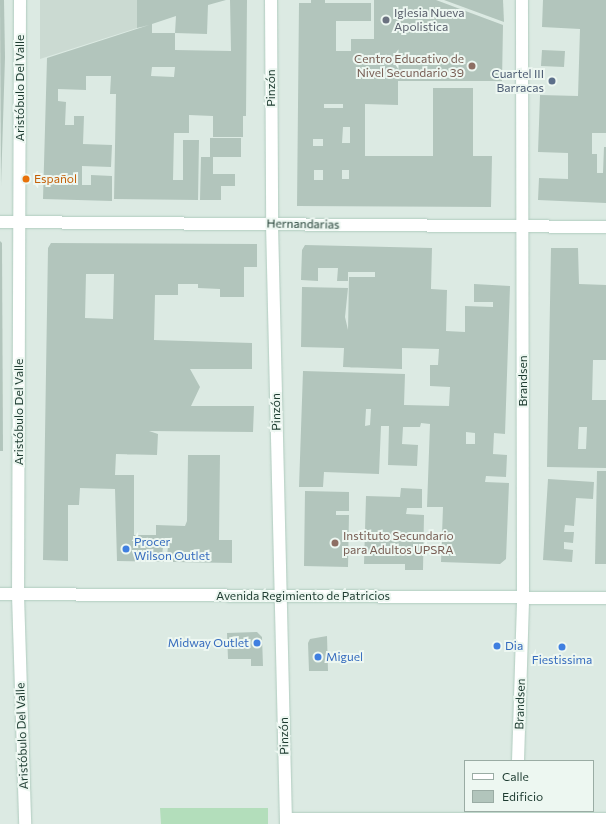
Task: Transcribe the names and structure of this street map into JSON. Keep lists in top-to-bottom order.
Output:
{
  "streets": {
    "street": [
      "Aristóbulo Del Valle",
      "Pinzón",
      "Hernandarias",
      "Brandsen",
      "Avenida Regimiento de Patricios"
    ]
  },
  "crossings": [
    ["Aristóbulo Del Valle", "Hernandarias"],
    ["Aristóbulo Del Valle", "Avenida Regimiento de Patricios"],
    ["Pinzón", "Hernandarias"],
    ["Pinzón", "Avenida Regimiento de Patricios"],
    ["Hernandarias", "Brandsen"],
    ["Brandsen", "Avenida Regimiento de Patricios"]
  ],
  "places": [
    "Iglesia Nueva Apolistica",
    "Centro Educativo de Nivel Secundario 39",
    "Cuartel III Barracas",
    "Español",
    "Instituto Secundario para Adultos UPSRA",
    "Procer Wilson Outlet",
    "Midway Outlet",
    "Dia",
    "Fiestissima",
    "Miguel"
  ],
  "legend": ["Calle", "Edificio"]
}
